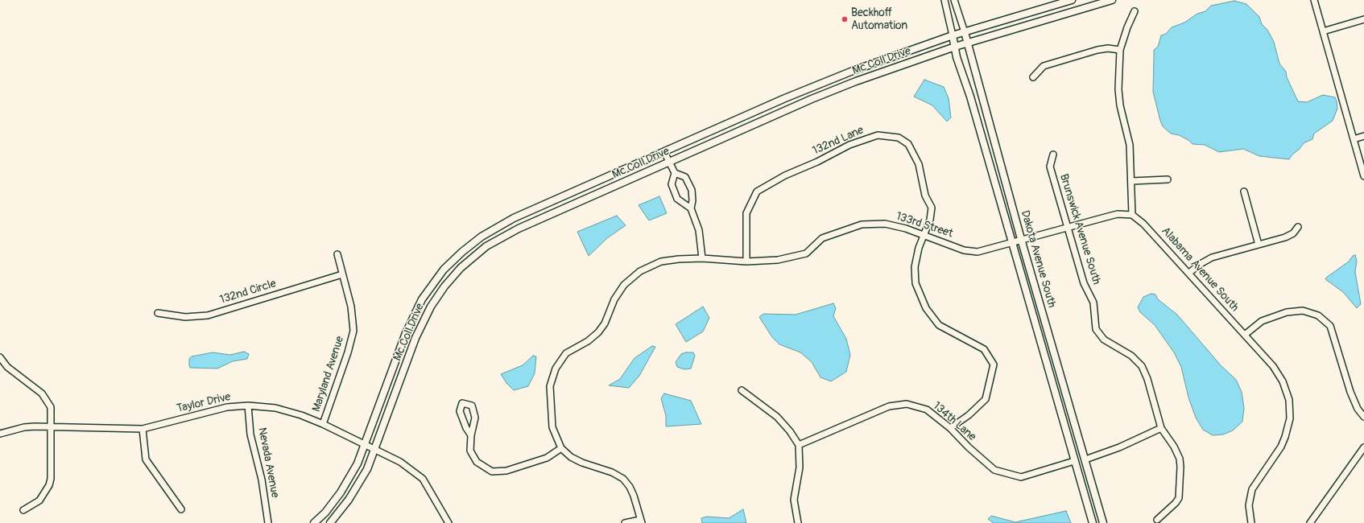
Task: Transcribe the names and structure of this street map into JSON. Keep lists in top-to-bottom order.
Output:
{
  "streets": {
    "main road": ["Mc Coll Drive", "Dakota Avenue South"],
    "street": [
      "132nd Lane",
      "133rd Street",
      "Brunswick Avenue South",
      "Alabama Avenue South",
      "132nd Circle",
      "Maryland Avenue",
      "Taylor Drive",
      "134th Lane",
      "Nevada Avenue"
    ]
  },
  "crossings": [
    ["Mc Coll Drive", "Dakota Avenue South"],
    ["Mc Coll Drive", "Taylor Drive"],
    ["132nd Lane", "133rd Street"],
    ["132nd Lane", "134th Lane"],
    ["133rd Street", "Brunswick Avenue South"],
    ["133rd Street", "Dakota Avenue South"],
    ["133rd Street", "Alabama Avenue South"],
    ["Dakota Avenue South", "134th Lane"],
    ["132nd Circle", "Maryland Avenue"],
    ["Maryland Avenue", "Taylor Drive"],
    ["Taylor Drive", "Nevada Avenue"]
  ],
  "places": ["Beckhoff Automation"]
}
